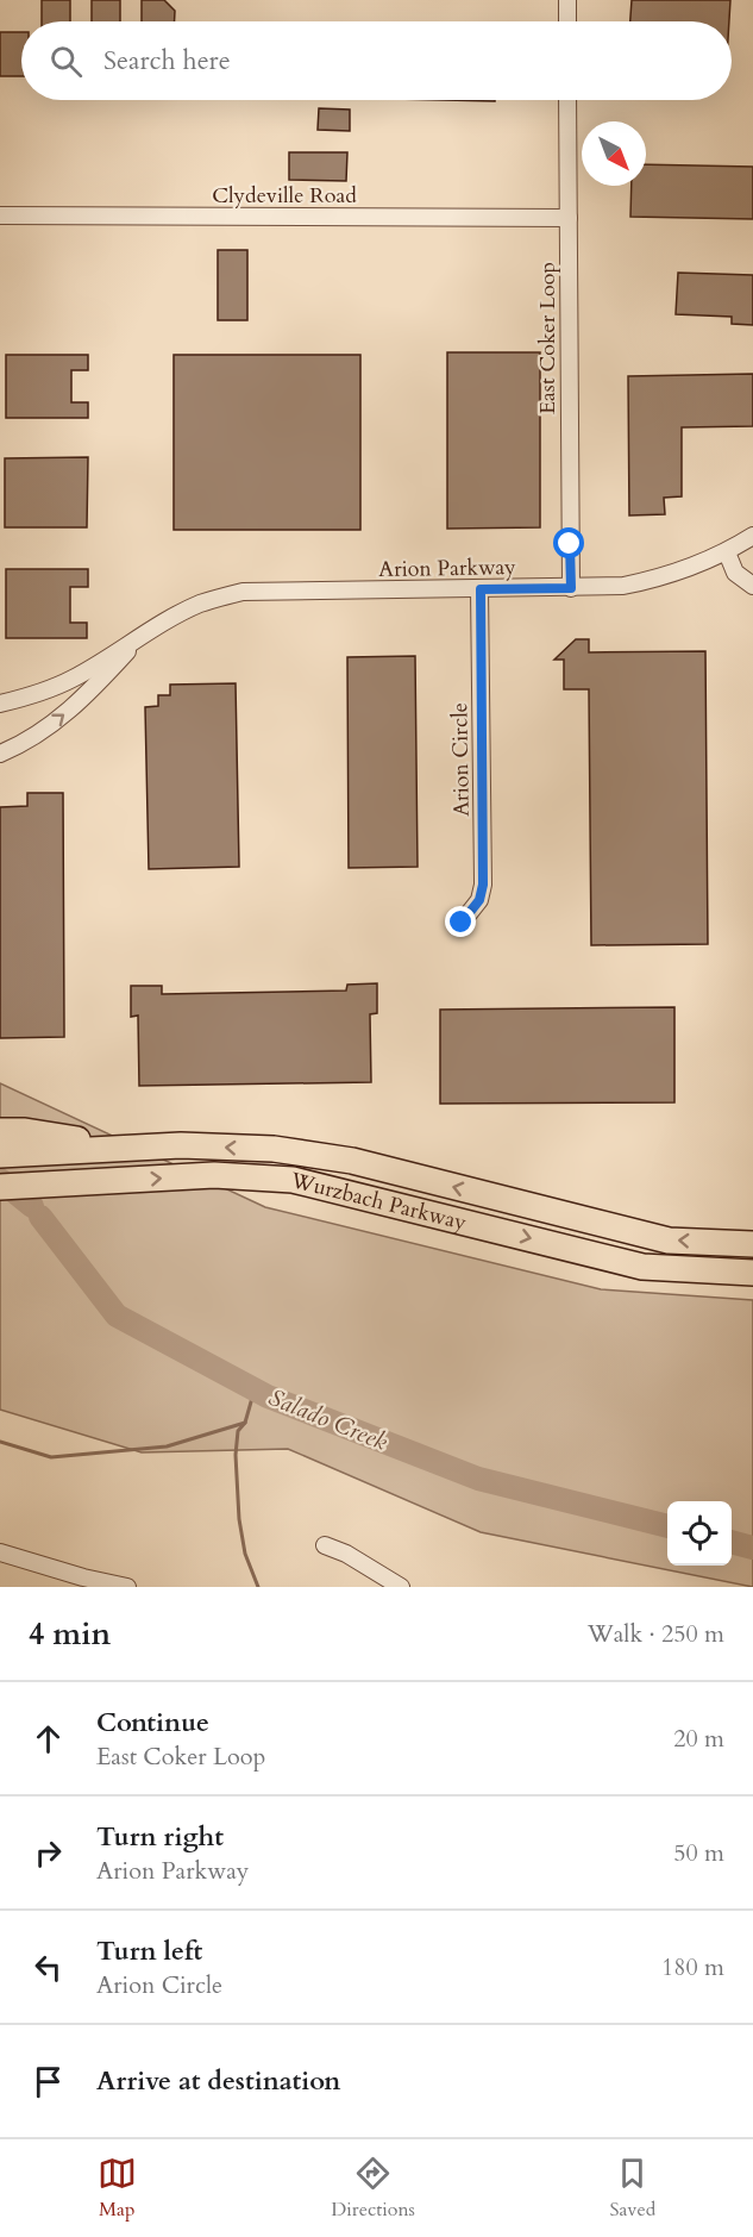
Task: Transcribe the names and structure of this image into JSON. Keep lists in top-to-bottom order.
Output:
{
  "streets": {
    "highway": ["Wurzbach Parkway"],
    "street": [
      "Clydeville Road",
      "East Coker Loop",
      "Arion Parkway",
      "Arion Circle"
    ]
  },
  "crossings": [
    ["Clydeville Road", "East Coker Loop"],
    ["East Coker Loop", "Arion Parkway"],
    ["Arion Parkway", "Arion Circle"]
  ],
  "water": ["Salado Creek"],
  "north": "bottom right",
  "page": {
    "search": "Search here",
    "heading": ["4 min", "Walk · 250 m"],
    "list": [
      ["Continue", "East Coker Loop", "20 m"],
      ["Turn right", "Arion Parkway", "50 m"],
      ["Turn left", "Arion Circle", "180 m"],
      "Arrive at destination"
    ],
    "nav": ["Map", "Directions", "Saved"]
  }
}
